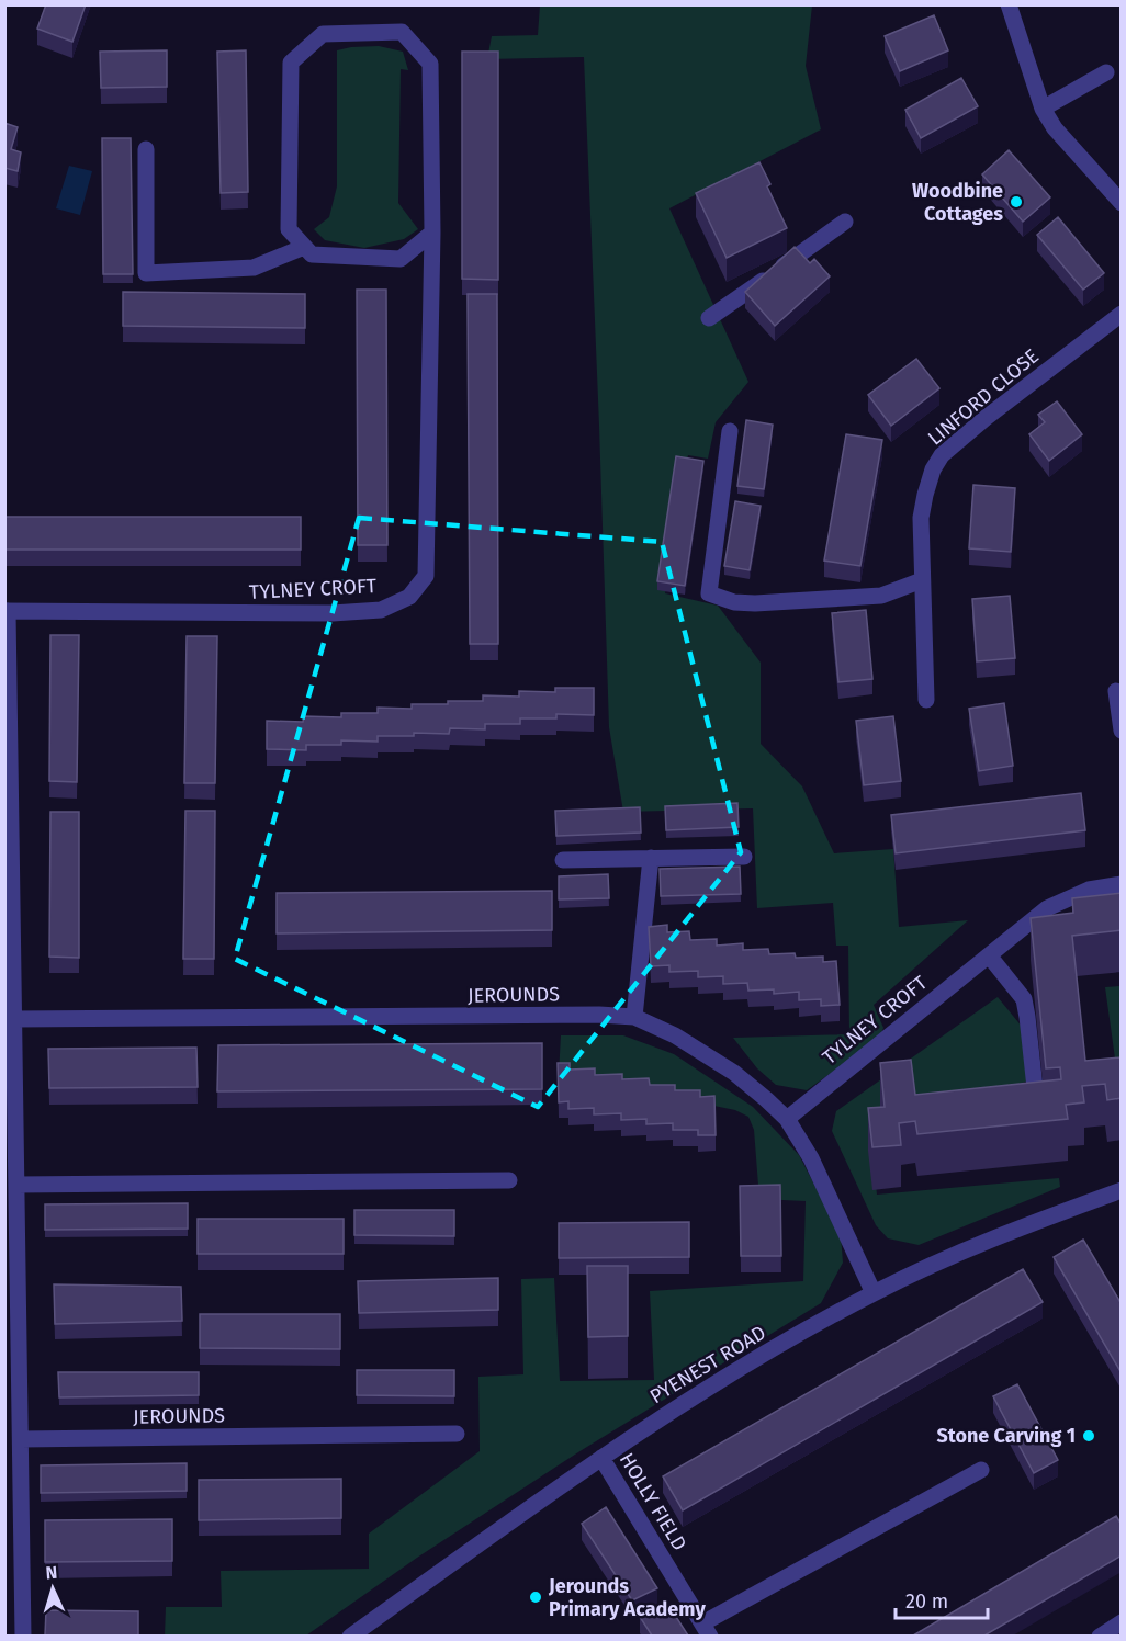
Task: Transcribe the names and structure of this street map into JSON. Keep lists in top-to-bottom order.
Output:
{
  "streets": {
    "street": [
      "LINFORD CLOSE",
      "TYLNEY CROFT",
      "JEROUNDS",
      "PYENEST ROAD",
      "HOLLY FIELD"
    ]
  },
  "crossings": [
    ["TYLNEY CROFT", "JEROUNDS"],
    ["JEROUNDS", "PYENEST ROAD"],
    ["PYENEST ROAD", "HOLLY FIELD"]
  ],
  "places": ["Woodbine Cottages", "Stone Carving 1", "Jerounds Primary Academy"],
  "scale_bar": "20 m",
  "north": "top"
}
